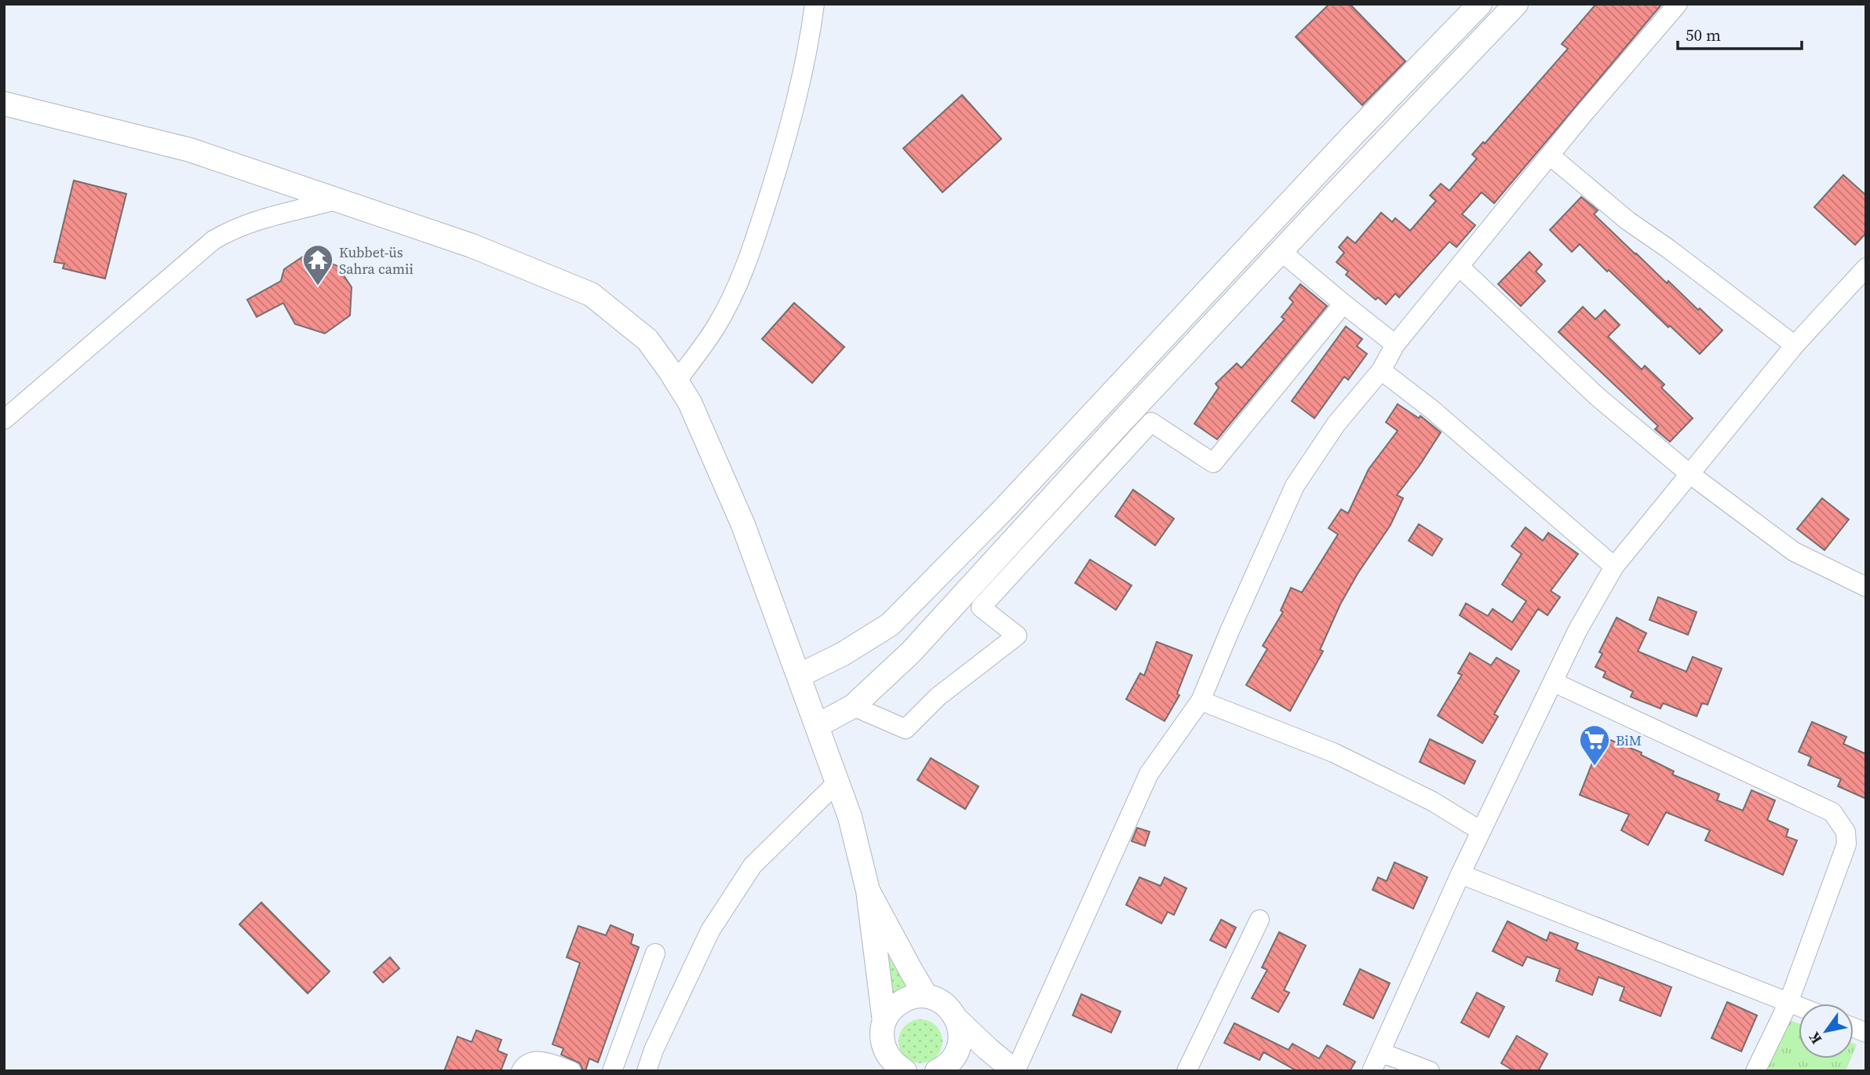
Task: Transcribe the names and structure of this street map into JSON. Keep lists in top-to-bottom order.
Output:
{
  "places": {
    "temple": ["Kubbet-üs Sahra camii"],
    "supermarket": ["BiM"]
  },
  "scale_bar": "50 m",
  "north": "bottom left"
}
